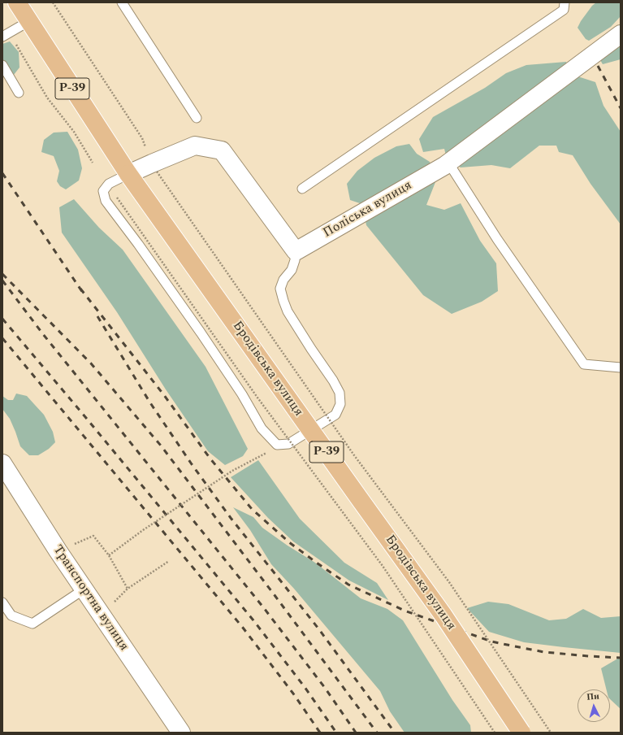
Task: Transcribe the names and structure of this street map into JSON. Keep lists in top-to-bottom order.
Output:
{
  "streets": {
    "main road": ["Р-39", "Бродівська вулиця"],
    "street": ["Поліська вулиця", "Транспортна вулиця"]
  },
  "north": "top"
}
